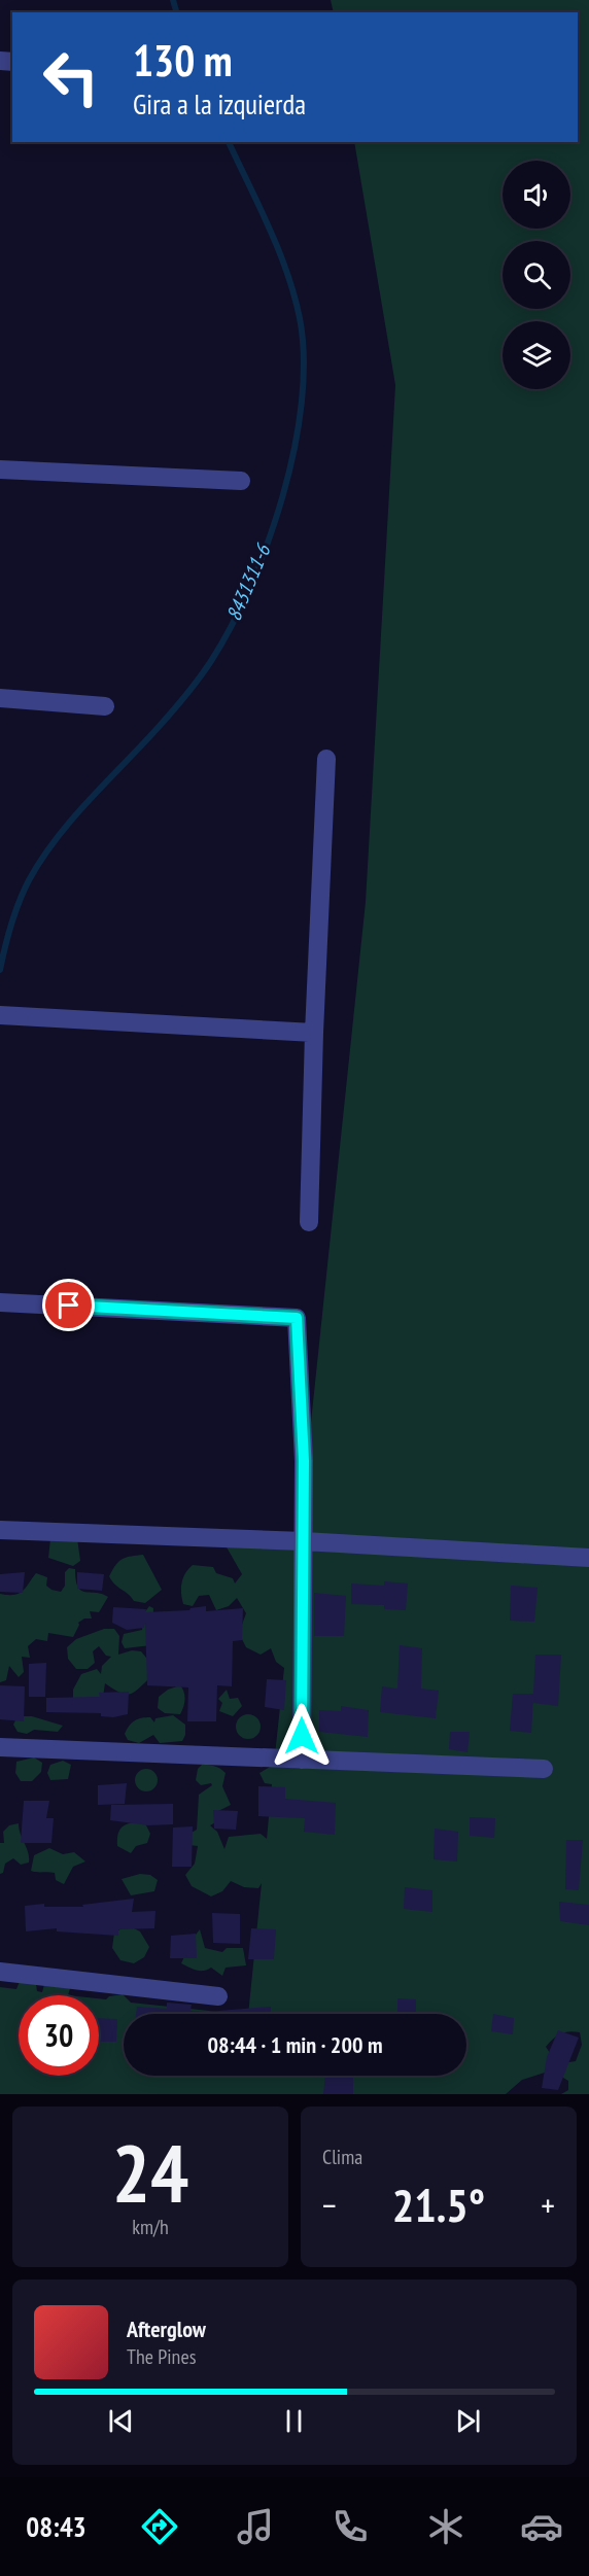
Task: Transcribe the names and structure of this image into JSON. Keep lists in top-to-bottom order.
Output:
{
  "water": ["8431311-6"],
  "page": {
    "turn": ["130 m", "Gira a la izquierda"],
    "limit": "30",
    "trip": "08:44 · 1 min · 200 m",
    "tile": [
      ["24", "km/h"],
      "Clima"
    ],
    "heat": ["−", "21.5°", "+"],
    "song": ["Afterglow", "The Pines"],
    "tabs": "08:43"
  }
}
